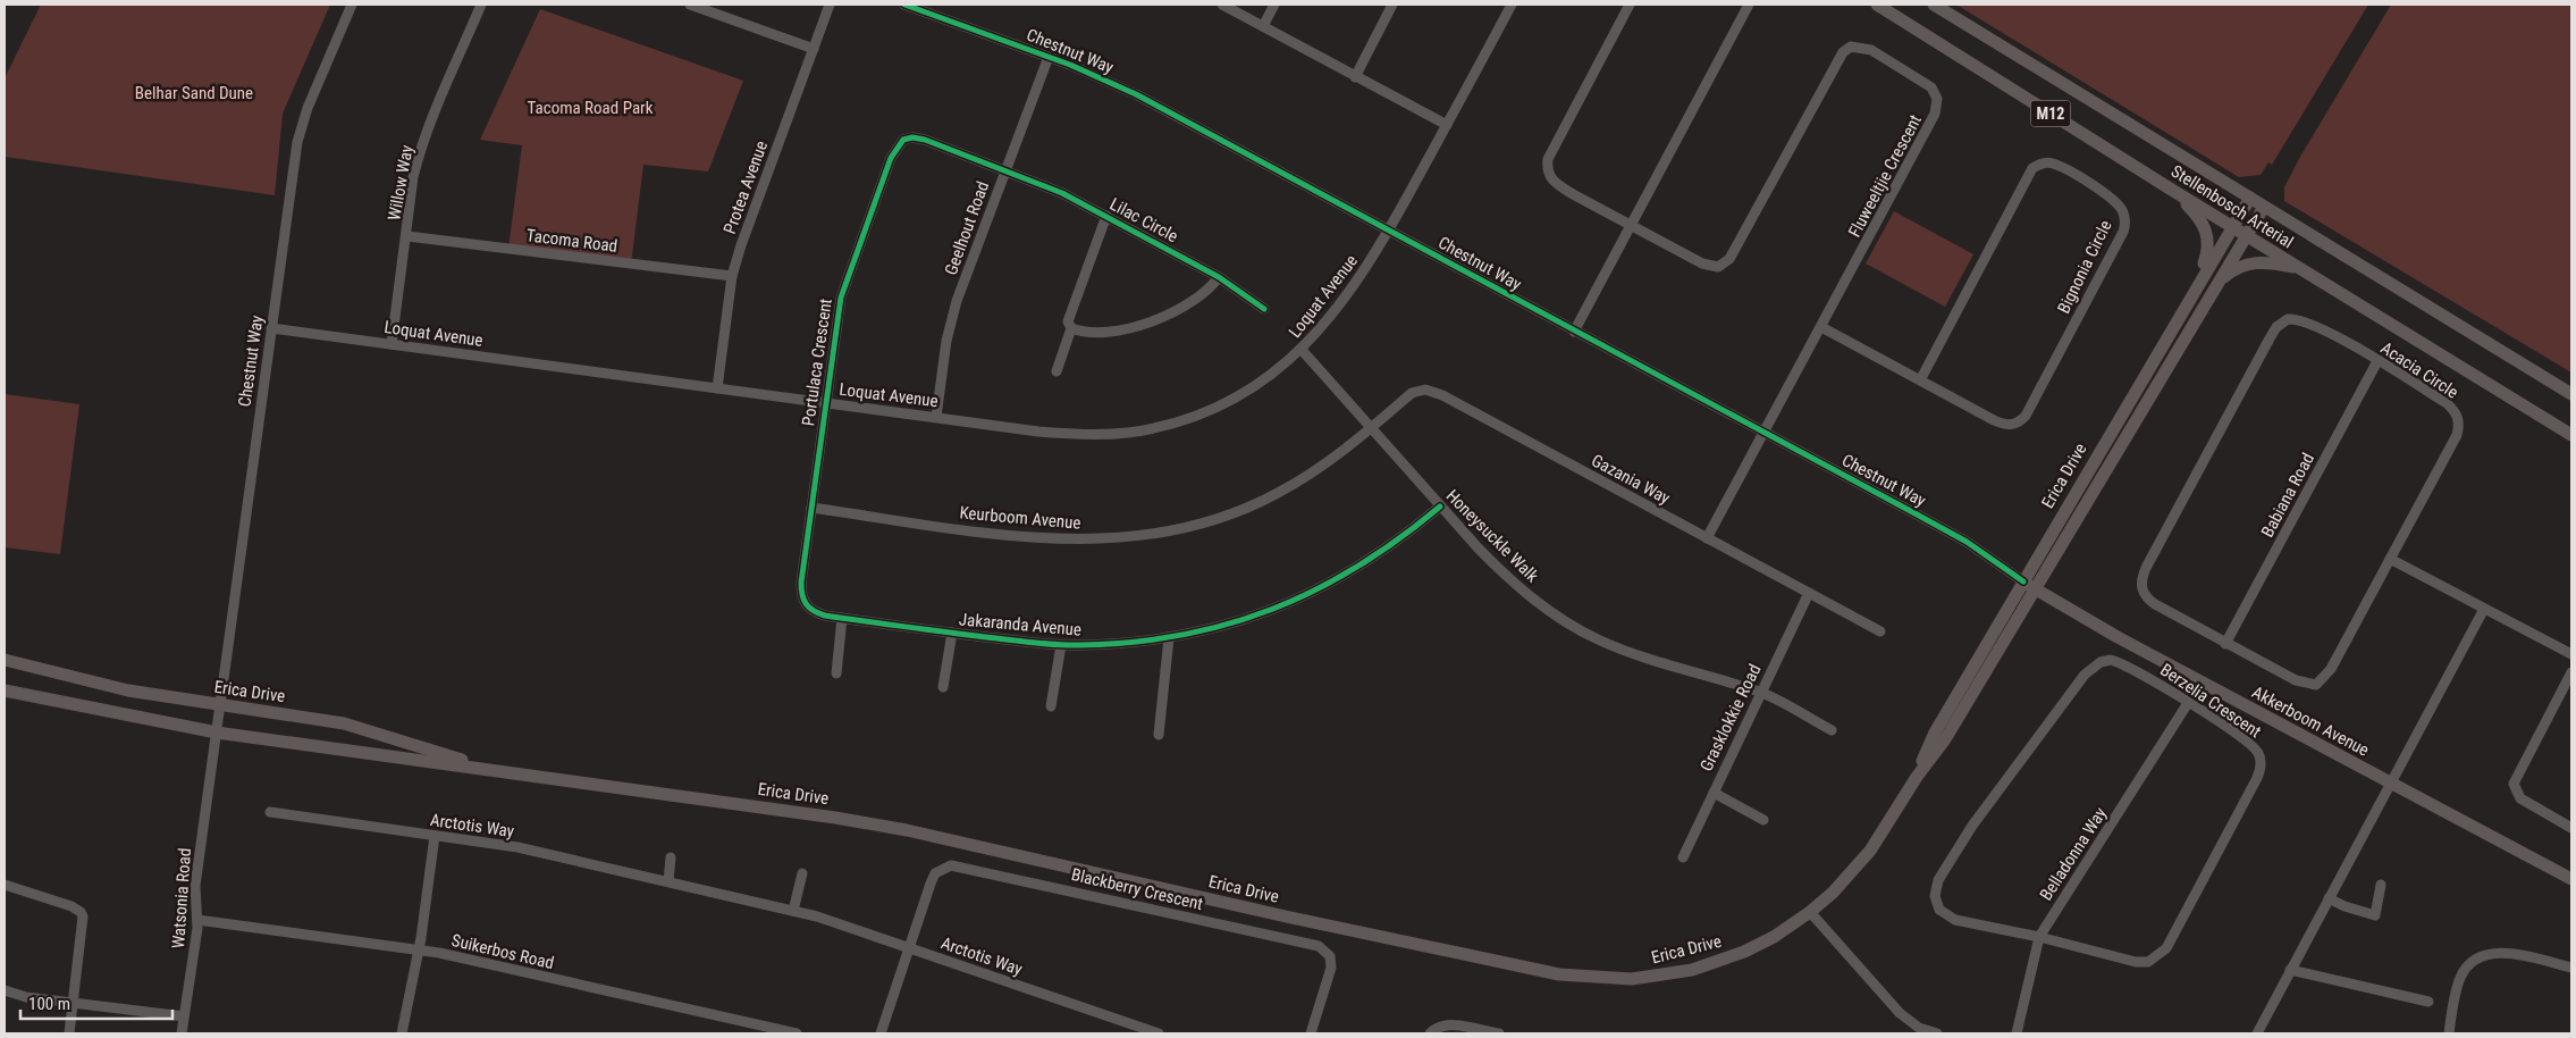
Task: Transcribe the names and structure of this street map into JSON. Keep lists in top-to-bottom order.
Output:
{
  "streets": {
    "main road": [
      "M12",
      "Stellenbosch Arterial",
      "Erica Drive",
      "Akkerboom Avenue"
    ],
    "street": [
      "Chestnut Way",
      "Fluweeltjie Crescent",
      "Willow Way",
      "Protea Avenue",
      "Lilac Circle",
      "Geelhout Road",
      "Tacoma Road",
      "Bignonia Circle",
      "Loquat Avenue",
      "Portulaca Crescent",
      "Acacia Circle",
      "Gazania Way",
      "Babiana Road",
      "Keurboom Avenue",
      "Honeysuckle Walk",
      "Jakaranda Avenue",
      "Berzelia Crescent",
      "Grasklokkie Road",
      "Arctotis Way",
      "Belladonna Way",
      "Blackberry Crescent",
      "Watsonia Road",
      "Suikerbos Road"
    ]
  },
  "crossings": [
    ["Chestnut Way", "Fluweeltjie Crescent"],
    ["Chestnut Way", "Geelhout Road"],
    ["Chestnut Way", "Loquat Avenue"],
    ["Chestnut Way", "Erica Drive"],
    ["Chestnut Way", "Akkerboom Avenue"],
    ["Chestnut Way", "Watsonia Road"],
    ["Fluweeltjie Crescent", "Bignonia Circle"],
    ["Fluweeltjie Crescent", "Gazania Way"],
    ["Willow Way", "Tacoma Road"],
    ["Willow Way", "Loquat Avenue"],
    ["Protea Avenue", "Tacoma Road"],
    ["Protea Avenue", "Loquat Avenue"],
    ["Stellenbosch Arterial", "Erica Drive"],
    ["Lilac Circle", "Geelhout Road"],
    ["Lilac Circle", "Portulaca Crescent"],
    ["Geelhout Road", "Loquat Avenue"],
    ["Geelhout Road", "Portulaca Crescent"],
    ["Loquat Avenue", "Portulaca Crescent"],
    ["Loquat Avenue", "Honeysuckle Walk"],
    ["Portulaca Crescent", "Keurboom Avenue"],
    ["Portulaca Crescent", "Jakaranda Avenue"],
    ["Acacia Circle", "Babiana Road"],
    ["Erica Drive", "Akkerboom Avenue"],
    ["Erica Drive", "Watsonia Road"],
    ["Gazania Way", "Keurboom Avenue"],
    ["Gazania Way", "Honeysuckle Walk"],
    ["Gazania Way", "Grasklokkie Road"],
    ["Keurboom Avenue", "Honeysuckle Walk"],
    ["Honeysuckle Walk", "Jakaranda Avenue"],
    ["Honeysuckle Walk", "Grasklokkie Road"],
    ["Berzelia Crescent", "Belladonna Way"],
    ["Arctotis Way", "Blackberry Crescent"],
    ["Watsonia Road", "Suikerbos Road"]
  ],
  "parks": ["Belhar Sand Dune", "Tacoma Road Park"],
  "scale_bar": "100 m"
}
